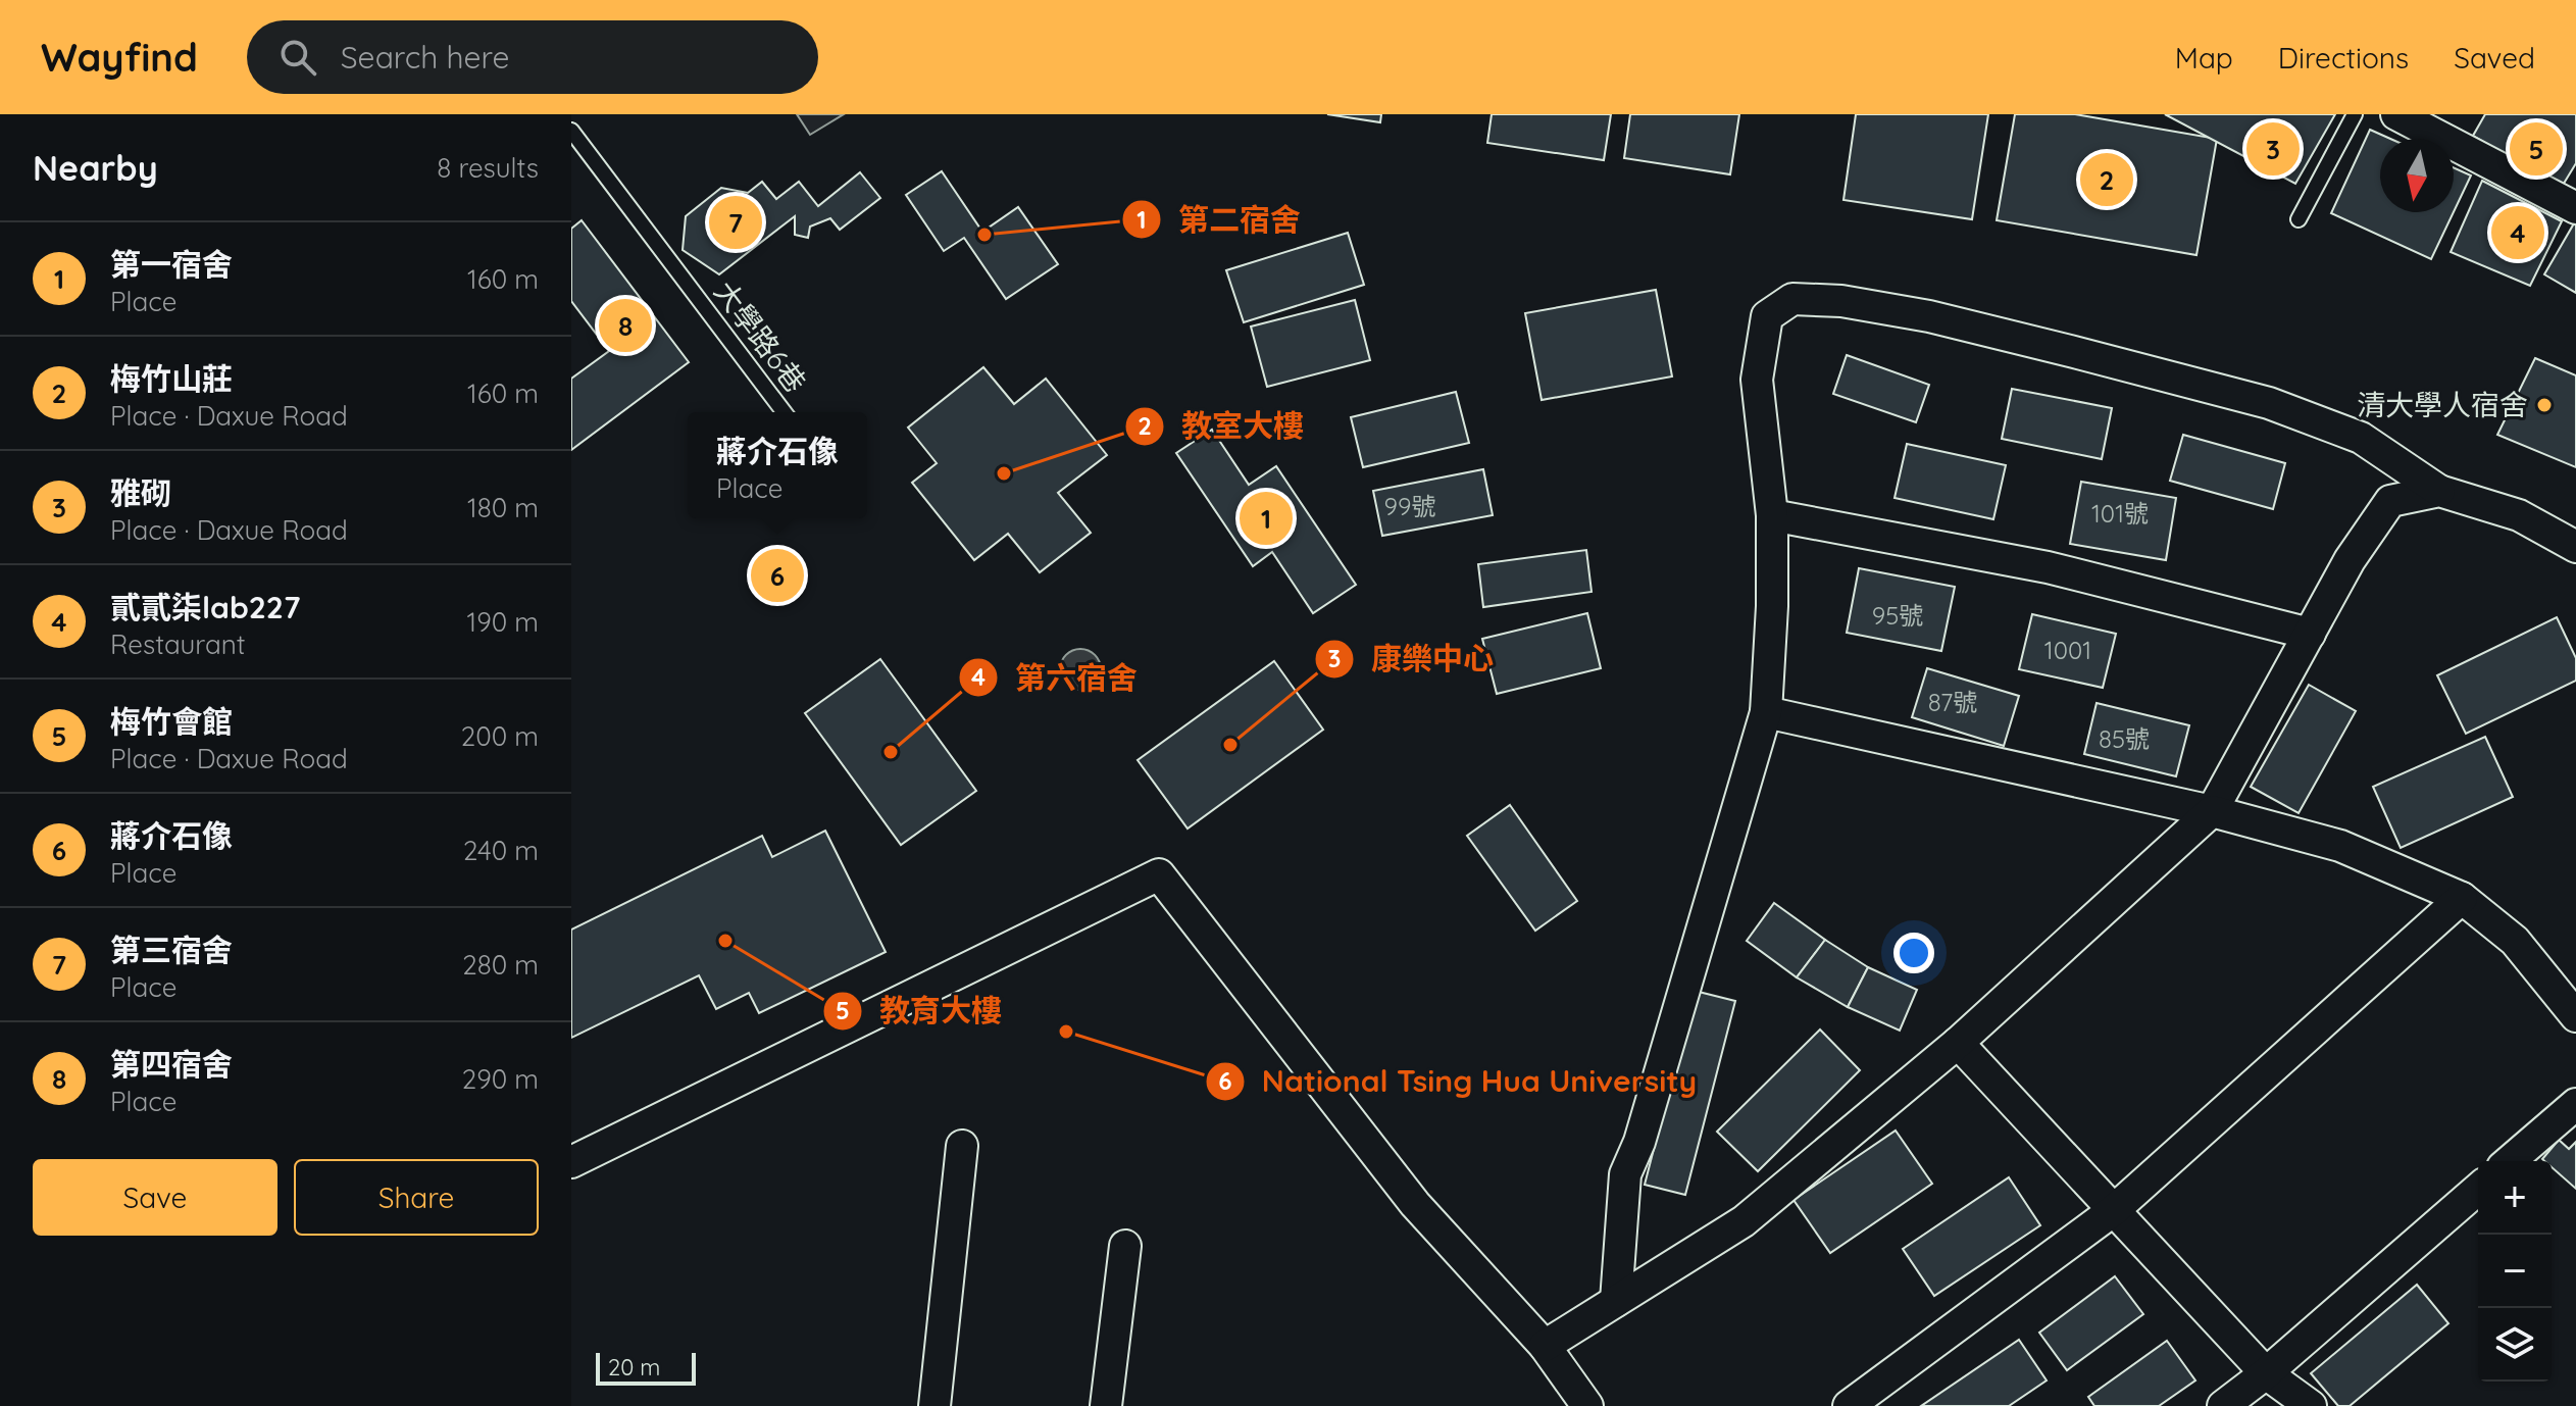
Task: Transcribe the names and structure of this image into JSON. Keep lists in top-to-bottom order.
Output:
{
  "streets": {
    "lane": ["大學路6巷"]
  },
  "places": [
    "第二宿舍",
    "清大學人宿舍",
    "教室大樓",
    "康樂中心",
    "第六宿舍",
    "教育大樓",
    "National Tsing Hua University"
  ],
  "house_numbers": [
    "99號",
    "101號",
    "95號",
    "1001",
    "87號",
    "85號"
  ],
  "scale_bar": "20 m",
  "north": "bottom",
  "page": {
    "header": "Wayfind",
    "search": "Search here",
    "nav": ["Map", "Directions", "Saved"],
    "heading": ["Nearby", "8 results"],
    "pins": [
      "3",
      "5",
      "2",
      "7",
      "4",
      "8",
      "1",
      "6"
    ],
    "list": [
      {
        "mark": "1",
        "name": "第一宿舍",
        "note": "Place",
        "value": "160 m"
      },
      {
        "mark": "2",
        "name": "梅竹山莊",
        "note": "Place · Daxue Road",
        "value": "160 m"
      },
      {
        "mark": "3",
        "name": "雅砌",
        "note": "Place · Daxue Road",
        "value": "180 m"
      },
      {
        "mark": "4",
        "name": "貳貳柒lab227",
        "note": "Restaurant",
        "value": "190 m"
      },
      {
        "mark": "5",
        "name": "梅竹會館",
        "note": "Place · Daxue Road",
        "value": "200 m"
      },
      {
        "mark": "6",
        "name": "蔣介石像",
        "note": "Place",
        "value": "240 m"
      },
      {
        "mark": "7",
        "name": "第三宿舍",
        "note": "Place",
        "value": "280 m"
      },
      {
        "mark": "8",
        "name": "第四宿舍",
        "note": "Place",
        "value": "290 m"
      }
    ],
    "popup": ["蔣介石像", "Place"],
    "buttons": ["Save", "Share"],
    "map_buttons": ["+", "−"],
    "scale": "20 m"
  }
}
